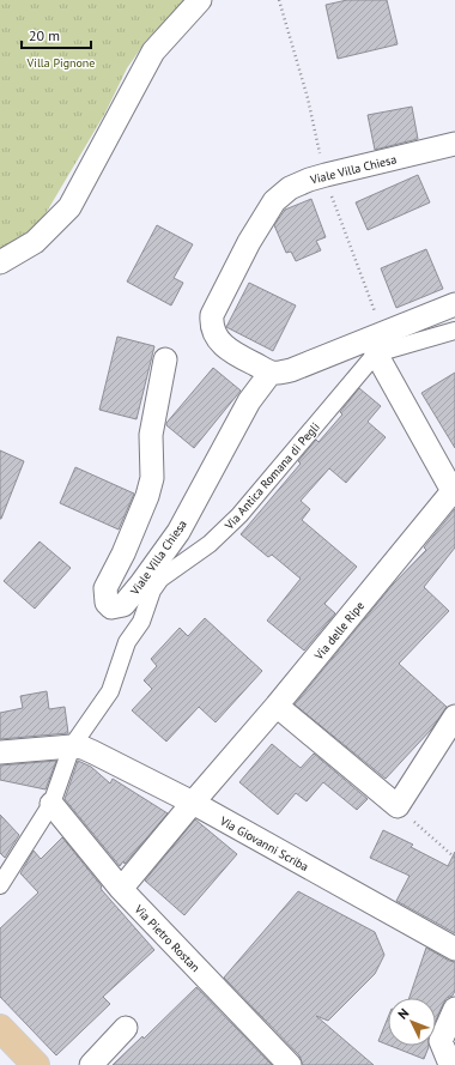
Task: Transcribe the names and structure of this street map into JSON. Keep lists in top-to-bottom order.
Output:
{
  "streets": {
    "street": [
      "Viale Villa Chiesa",
      "Via Antica Romana di Pegli",
      "Via delle Ripe",
      "Via Giovanni Scriba",
      "Via Pietro Rostan"
    ]
  },
  "crossings": [
    ["Via Antica Romana di Pegli", "Via delle Ripe"],
    ["Via Antica Romana di Pegli", "Via Giovanni Scriba"],
    ["Via Antica Romana di Pegli", "Via Pietro Rostan"],
    ["Via delle Ripe", "Via Giovanni Scriba"],
    ["Via delle Ripe", "Via Pietro Rostan"]
  ],
  "parks": ["Villa Pignone"],
  "scale_bar": "20 m",
  "north": "top left"
}
